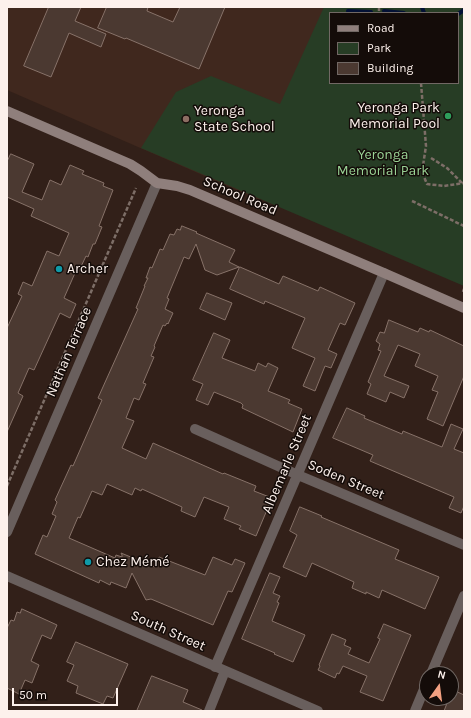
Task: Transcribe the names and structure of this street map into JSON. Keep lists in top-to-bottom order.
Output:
{
  "streets": {
    "street": [
      "School Road",
      "Nathan Terrace",
      "Albemarle Street",
      "Soden Street",
      "South Street"
    ]
  },
  "crossings": [
    ["School Road", "Nathan Terrace"],
    ["School Road", "Albemarle Street"],
    ["Albemarle Street", "Soden Street"],
    ["Albemarle Street", "South Street"]
  ],
  "parks": ["Yeronga Memorial Park"],
  "places": [
    "Yeronga Park Memorial Pool",
    "Yeronga State School",
    "Archer",
    "Chez Mémé"
  ],
  "legend": ["Road", "Park", "Building"],
  "scale_bar": "50 m",
  "north": "top"
}
